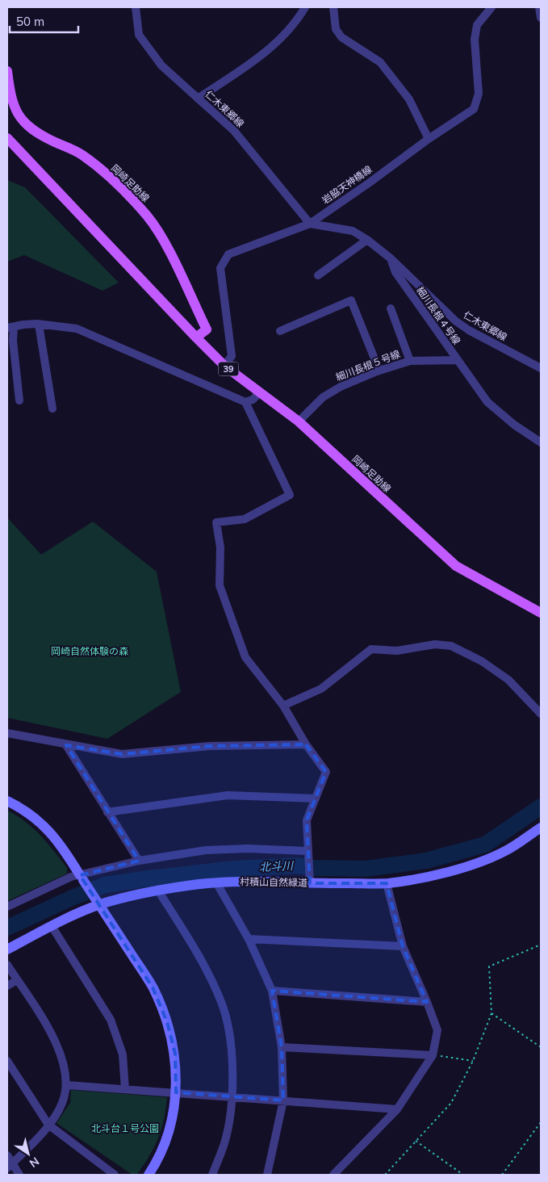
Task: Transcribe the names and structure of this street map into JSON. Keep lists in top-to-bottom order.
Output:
{
  "streets": {
    "main road": ["岡崎足助線", "39"],
    "street": [
      "仁木東郷線",
      "岩脇天神橋線",
      "細川長根４号線",
      "細川長根５号線",
      "村積山自然緑道"
    ]
  },
  "crossings": [
    ["仁木東郷線", "岩脇天神橋線"],
    ["仁木東郷線", "細川長根４号線"],
    ["岡崎足助線", "岩脇天神橋線"],
    ["岡崎足助線", "細川長根５号線"],
    ["岩脇天神橋線", "細川長根４号線"],
    ["細川長根４号線", "細川長根５号線"]
  ],
  "water": ["北斗川"],
  "parks": ["岡崎自然体験の森", "北斗台１号公園"],
  "scale_bar": "50 m",
  "north": "bottom right"
}
